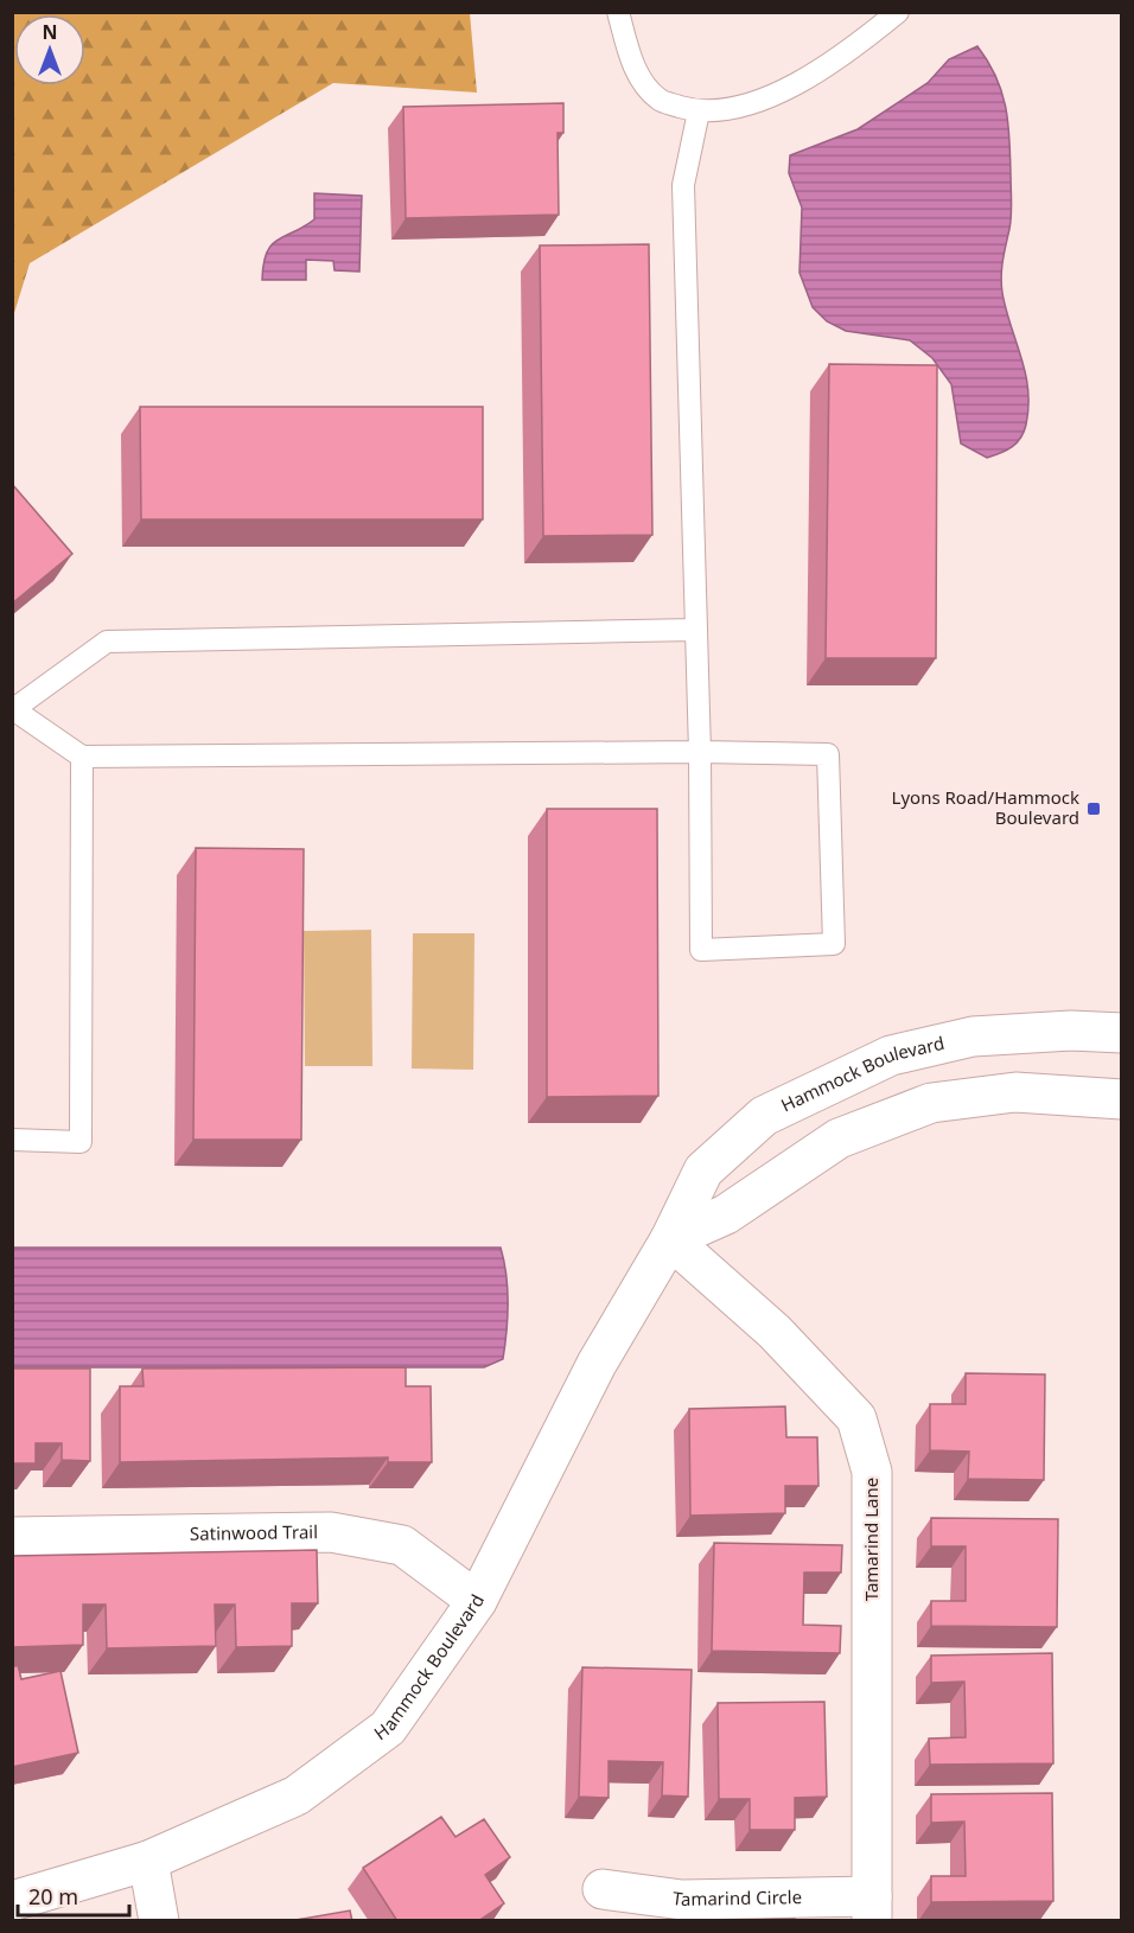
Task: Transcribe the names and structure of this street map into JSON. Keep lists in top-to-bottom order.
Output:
{
  "streets": {
    "street": [
      "Hammock Boulevard",
      "Satinwood Trail",
      "Tamarind Lane",
      "Tamarind Circle"
    ]
  },
  "crossings": [
    ["Hammock Boulevard", "Satinwood Trail"],
    ["Hammock Boulevard", "Tamarind Lane"],
    ["Tamarind Lane", "Tamarind Circle"]
  ],
  "places": {
    "transit": ["Lyons Road/Hammock Boulevard"]
  },
  "scale_bar": "20 m",
  "north": "top"
}
